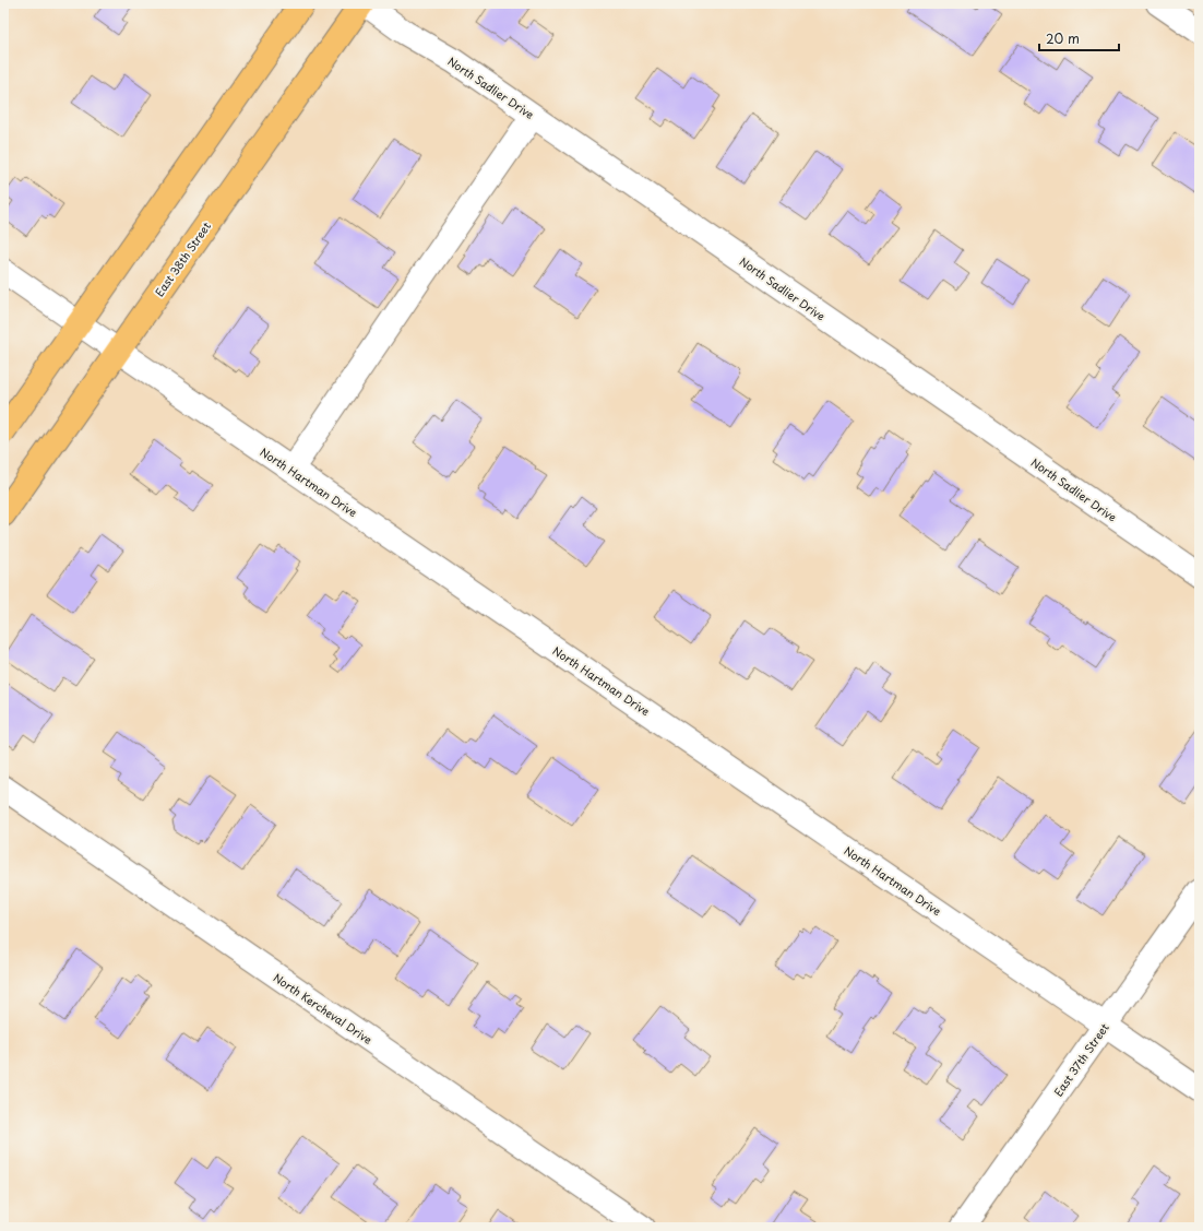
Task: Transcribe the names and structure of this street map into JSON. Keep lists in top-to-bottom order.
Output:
{
  "streets": {
    "main road": ["East 38th Street"],
    "street": [
      "North Sadlier Drive",
      "North Hartman Drive",
      "North Kercheval Drive",
      "East 37th Street"
    ]
  },
  "crossings": [
    ["North Sadlier Drive", "East 38th Street"],
    ["East 38th Street", "North Hartman Drive"],
    ["North Hartman Drive", "East 37th Street"]
  ],
  "scale_bar": "20 m"
}
